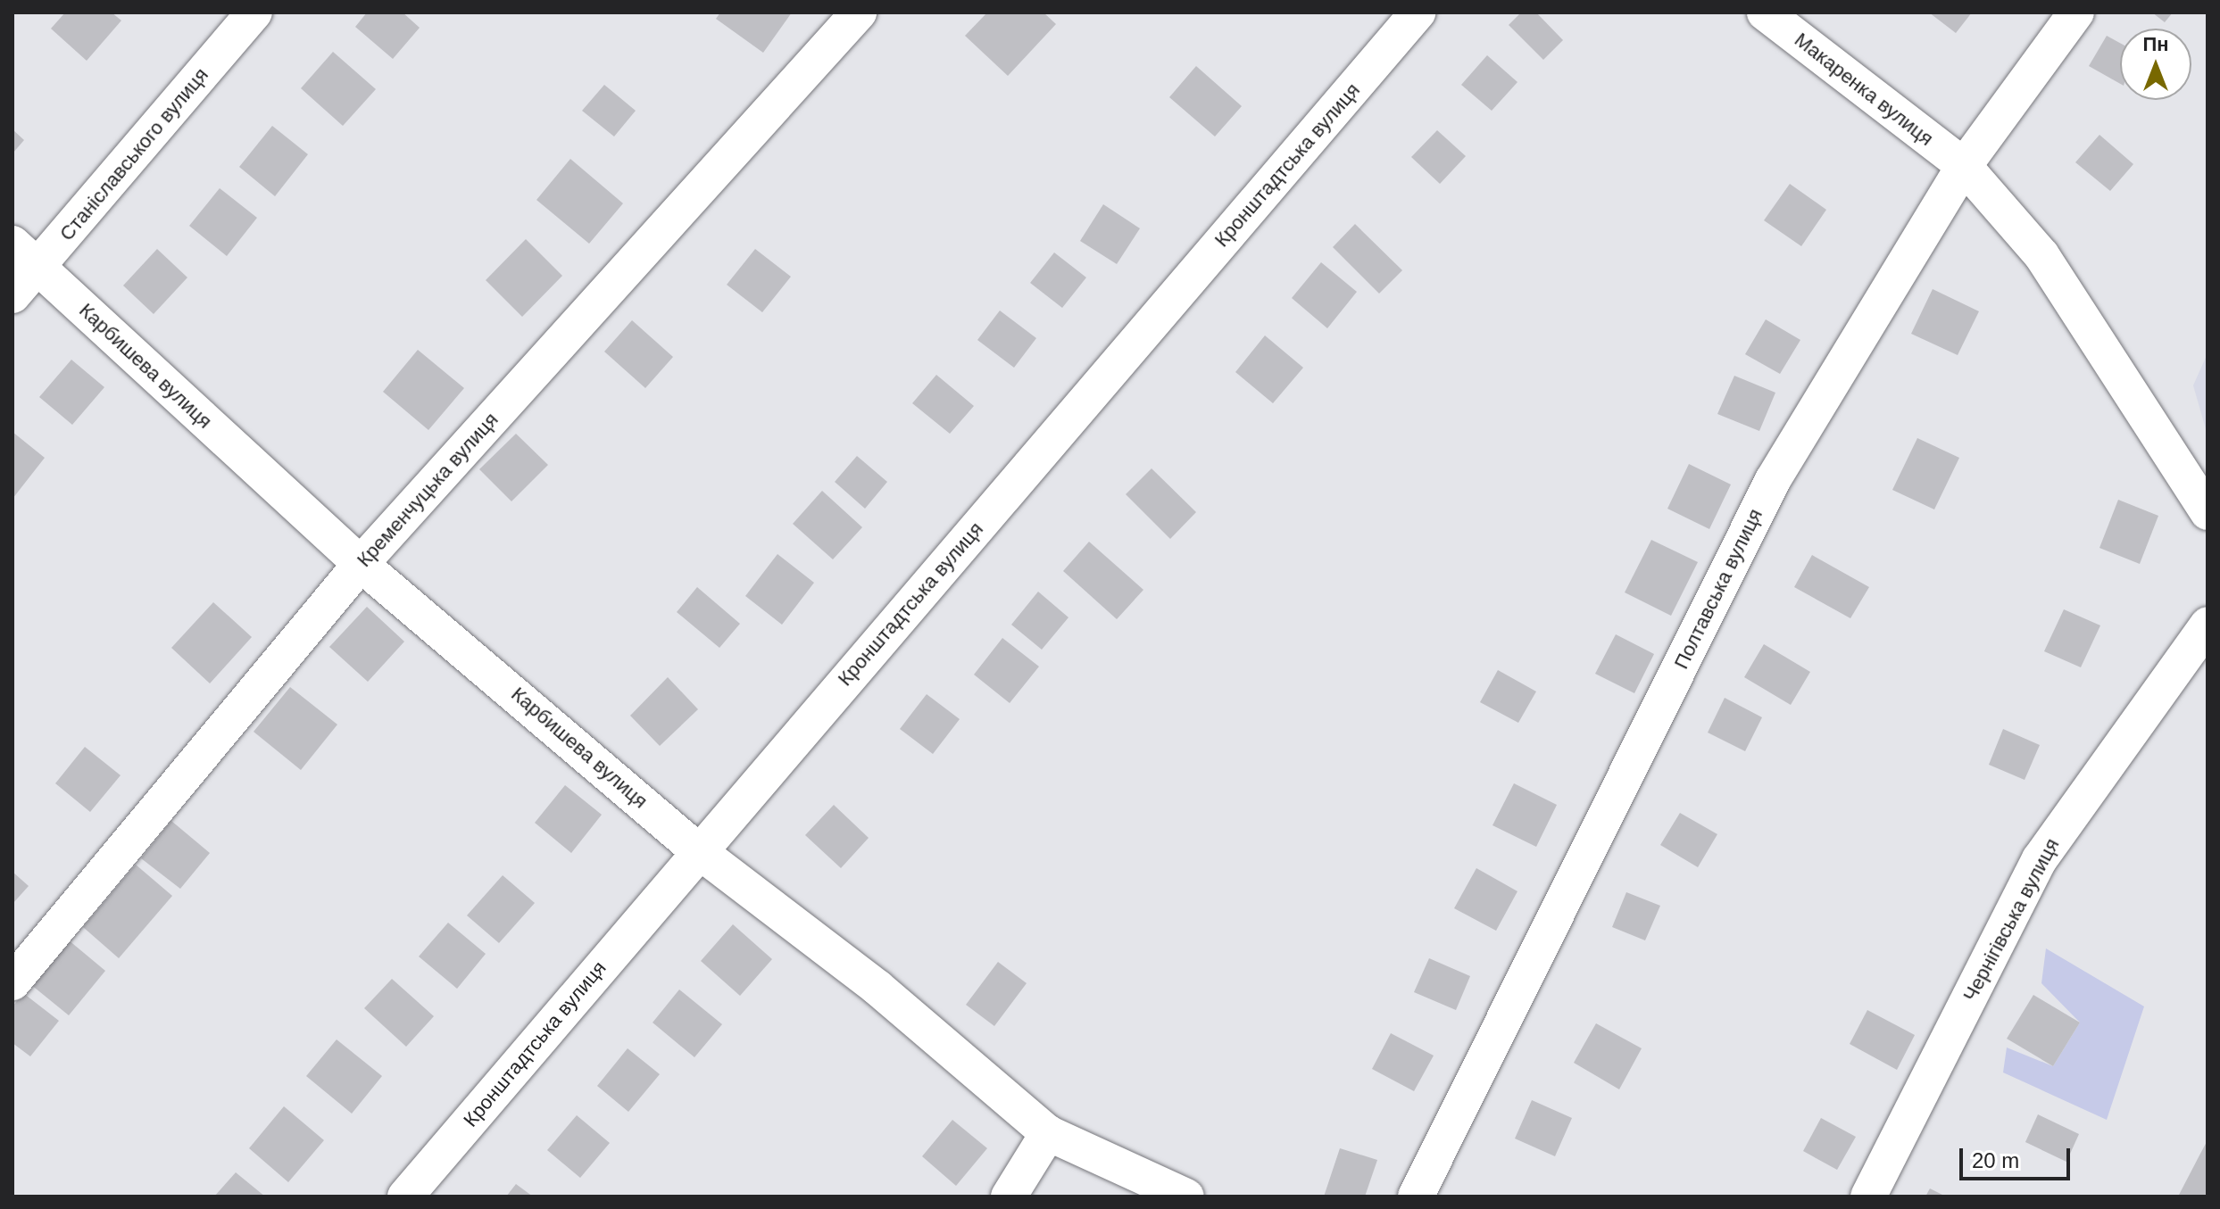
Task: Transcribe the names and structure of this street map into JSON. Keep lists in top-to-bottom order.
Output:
{
  "streets": {
    "street": [
      "Макаренка вулиця",
      "Станіславського вулиця",
      "Кронштадтська вулиця",
      "Карбишева вулиця",
      "Кременчуцька вулиця",
      "Полтавська вулиця",
      "Чернігівська вулиця"
    ]
  },
  "crossings": [
    ["Макаренка вулиця", "Полтавська вулиця"],
    ["Станіславського вулиця", "Карбишева вулиця"],
    ["Кронштадтська вулиця", "Карбишева вулиця"],
    ["Карбишева вулиця", "Кременчуцька вулиця"]
  ],
  "scale_bar": "20 m",
  "north": "top"
}
